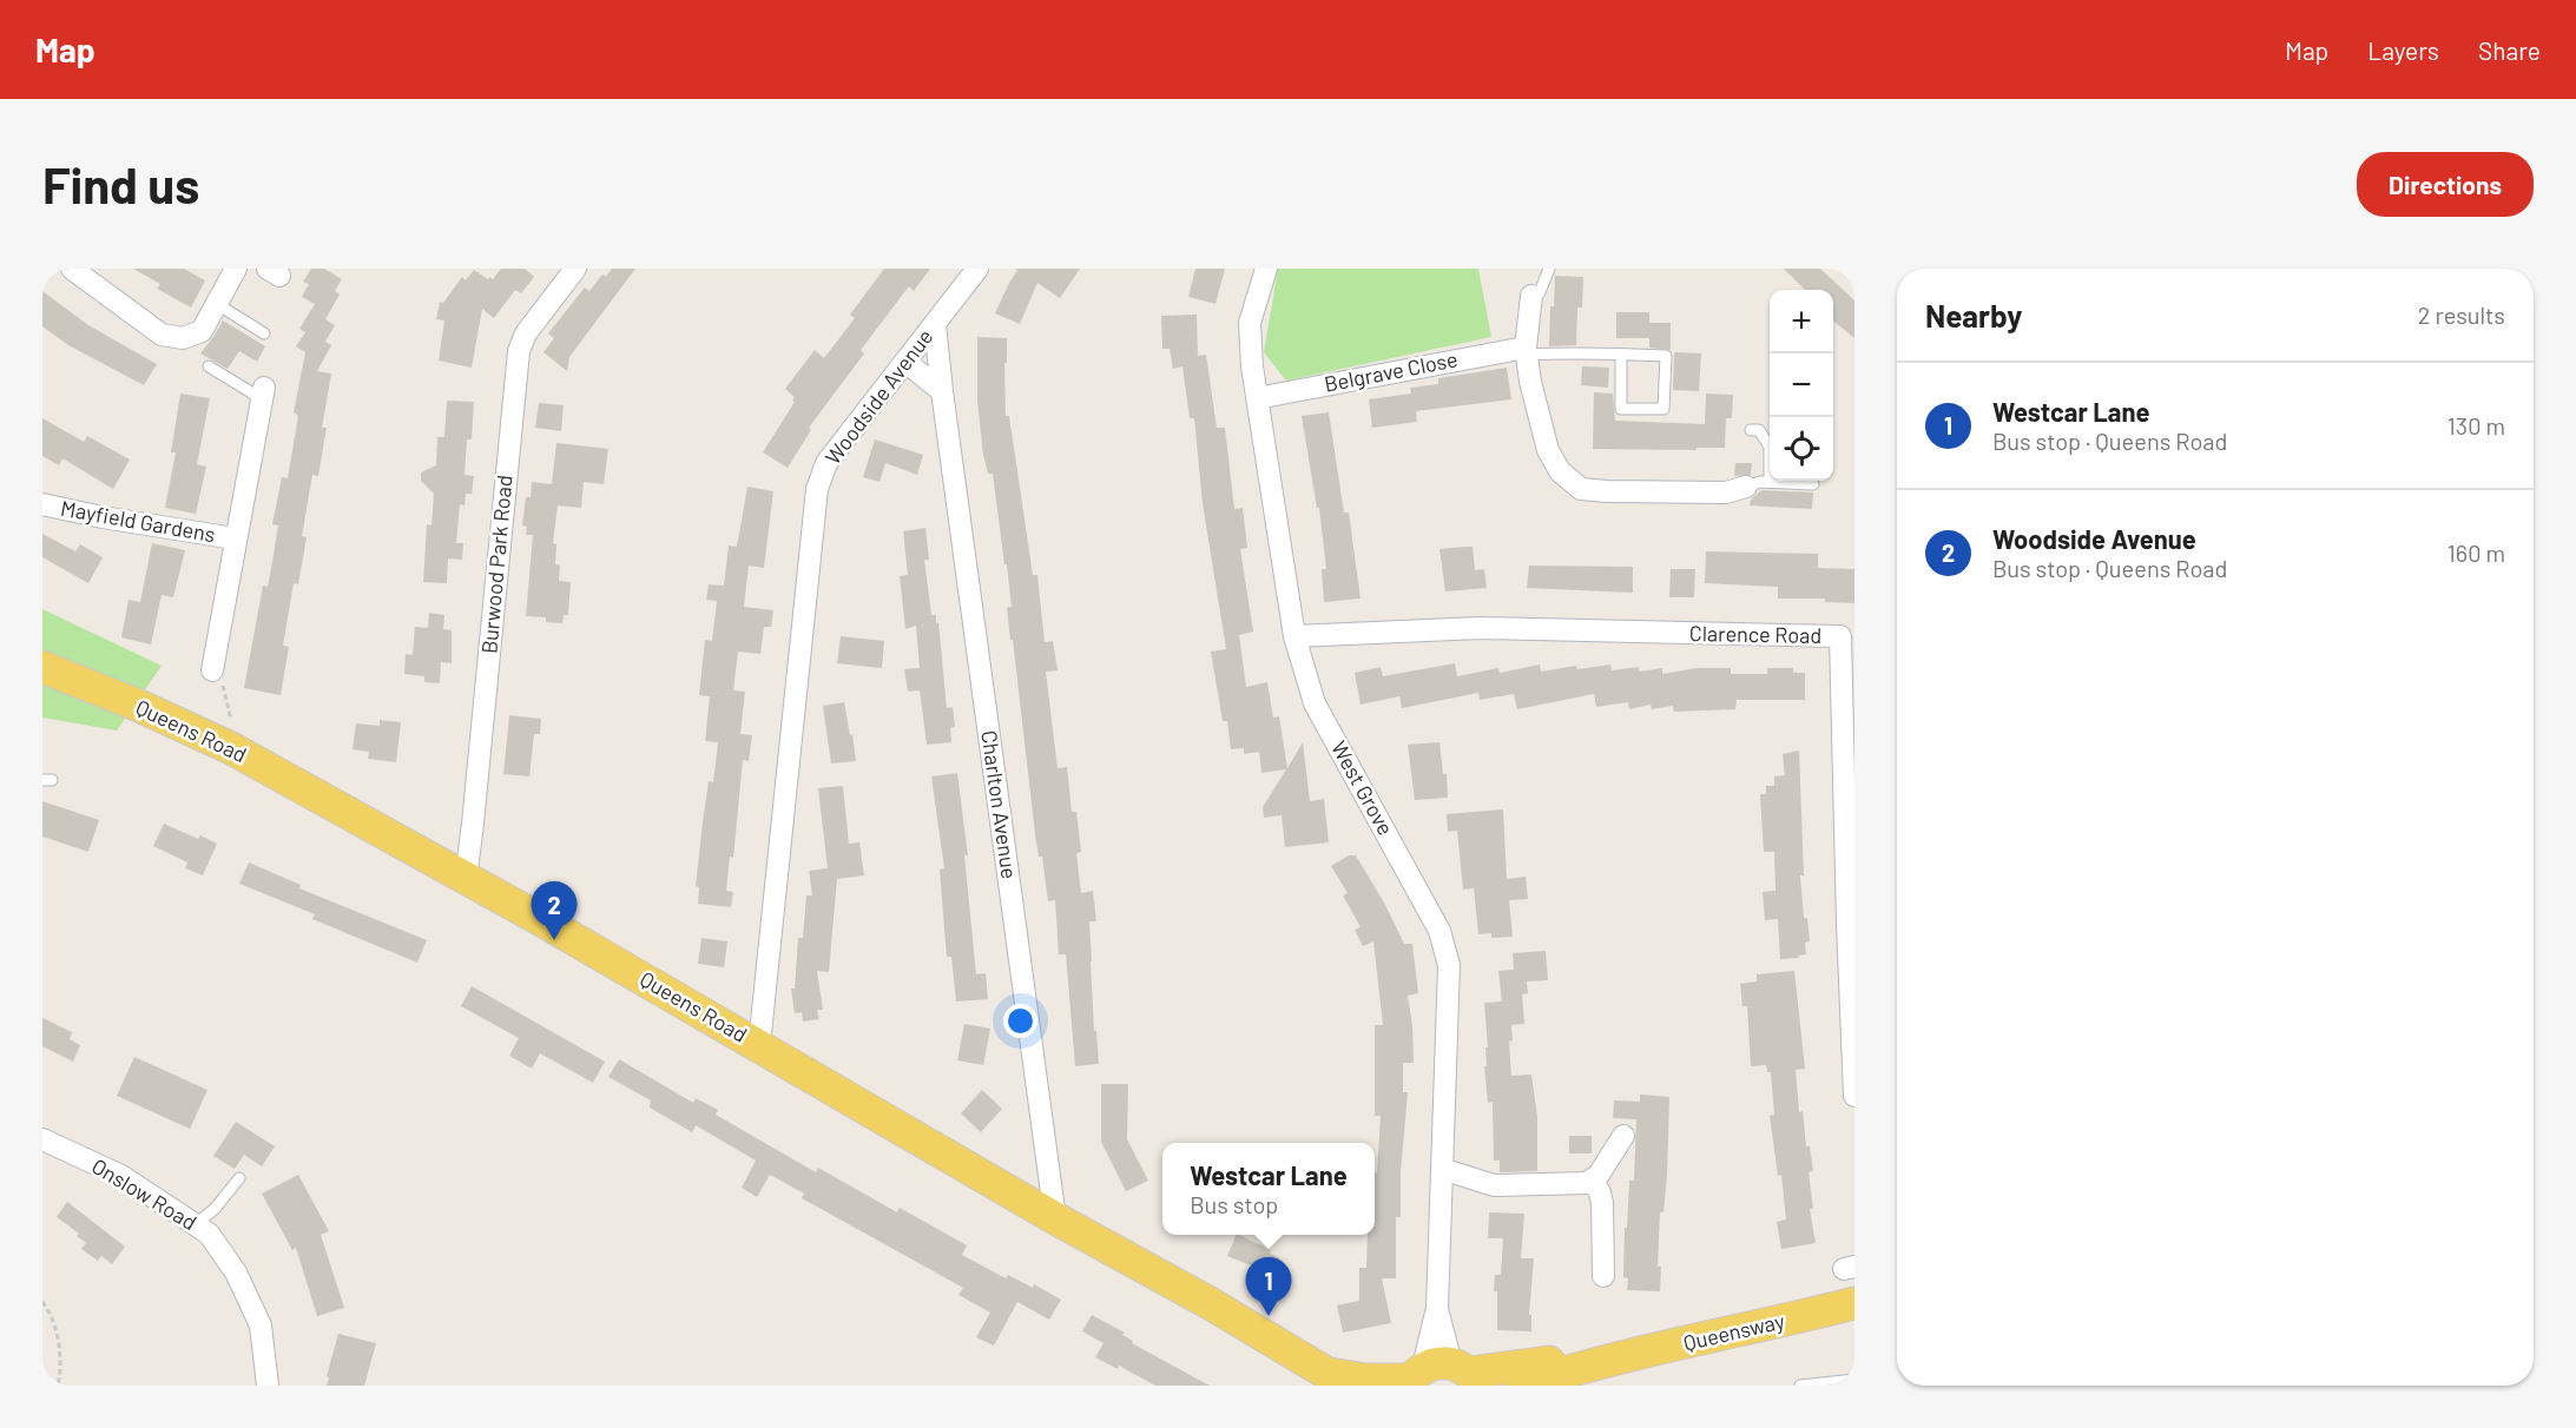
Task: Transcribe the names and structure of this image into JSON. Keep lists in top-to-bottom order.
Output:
{
  "streets": {
    "main road": ["Queens Road", "Queensway"],
    "street": [
      "Belgrave Close",
      "Woodside Avenue",
      "Mayfield Gardens",
      "Burwood Park Road",
      "Clarence Road",
      "West Grove",
      "Charlton Avenue",
      "Onslow Road"
    ]
  },
  "crossings": [
    ["Belgrave Close", "West Grove"],
    ["Woodside Avenue", "Queens Road"],
    ["Woodside Avenue", "Charlton Avenue"],
    ["Burwood Park Road", "Queens Road"],
    ["Clarence Road", "West Grove"],
    ["Queens Road", "West Grove"],
    ["Queens Road", "Charlton Avenue"],
    ["Queens Road", "Queensway"],
    ["West Grove", "Queensway"]
  ],
  "page": {
    "header": "Map",
    "nav": ["Map", "Layers", "Share"],
    "buttons": "Directions",
    "title": "Find us",
    "heading": ["Nearby", "2 results"],
    "map_buttons": ["+", "−"],
    "list": [
      {
        "mark": "1",
        "name": "Westcar Lane",
        "note": "Bus stop · Queens Road",
        "value": "130 m"
      },
      {
        "mark": "2",
        "name": "Woodside Avenue",
        "note": "Bus stop · Queens Road",
        "value": "160 m"
      }
    ],
    "pins": ["2", "1"],
    "popup": ["Westcar Lane", "Bus stop"]
  }
}
